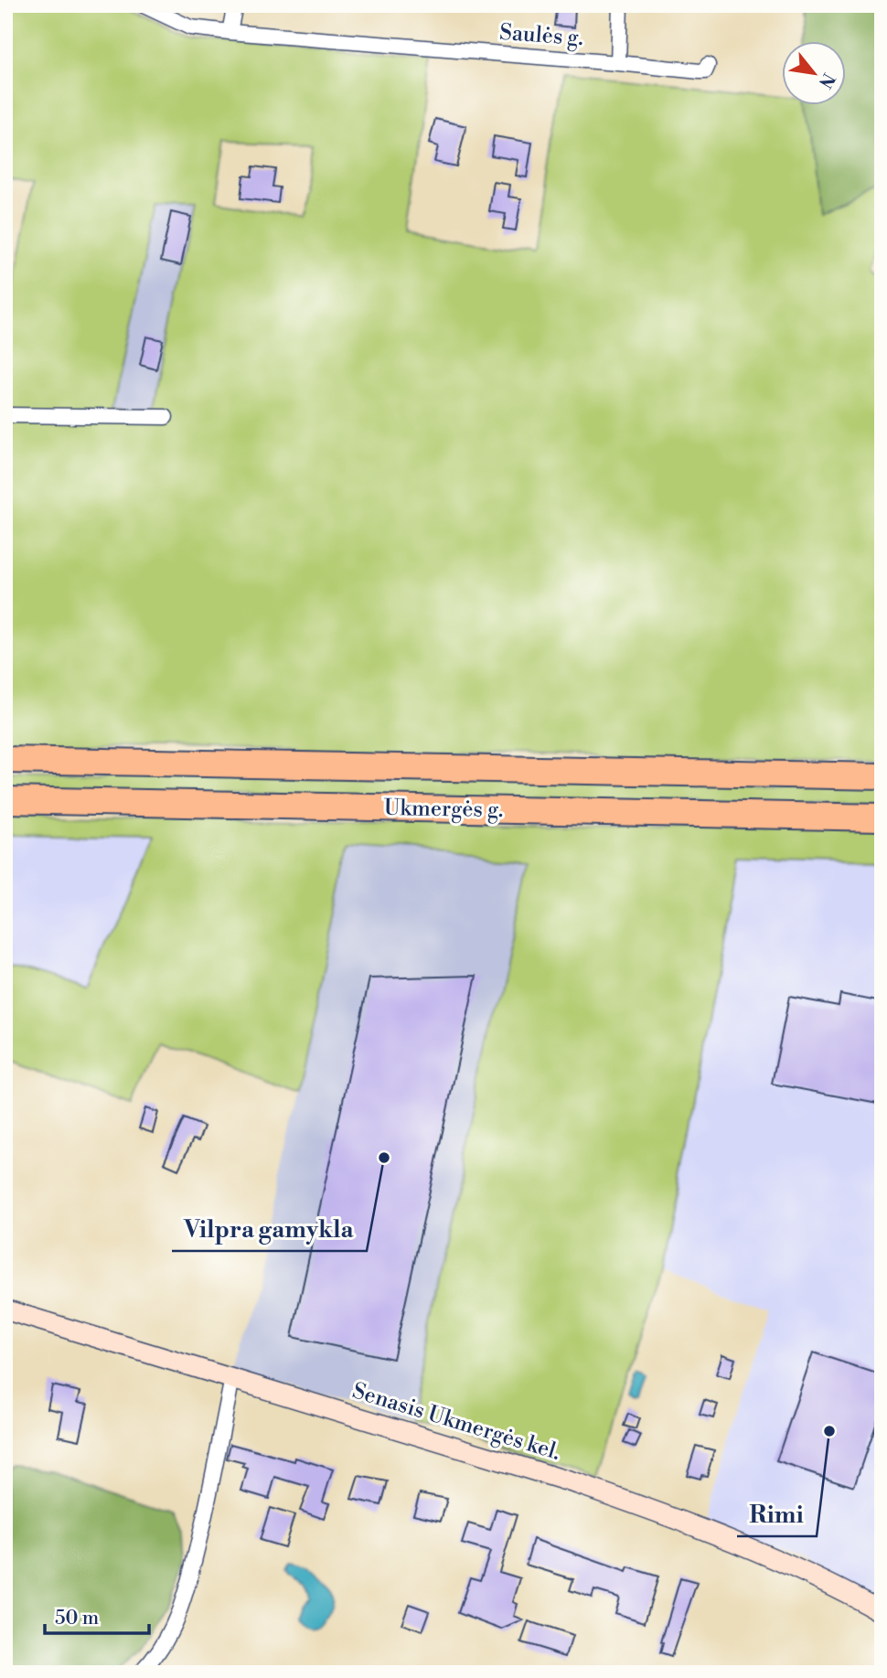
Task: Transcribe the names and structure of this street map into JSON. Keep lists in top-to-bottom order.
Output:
{
  "streets": {
    "highway": ["Ukmergės g."],
    "main road": ["Senasis Ukmergės kel."],
    "street": ["Saulės g."]
  },
  "places": ["Vilpra gamykla", "Rimi"],
  "scale_bar": "50 m",
  "north": "bottom right"
}
